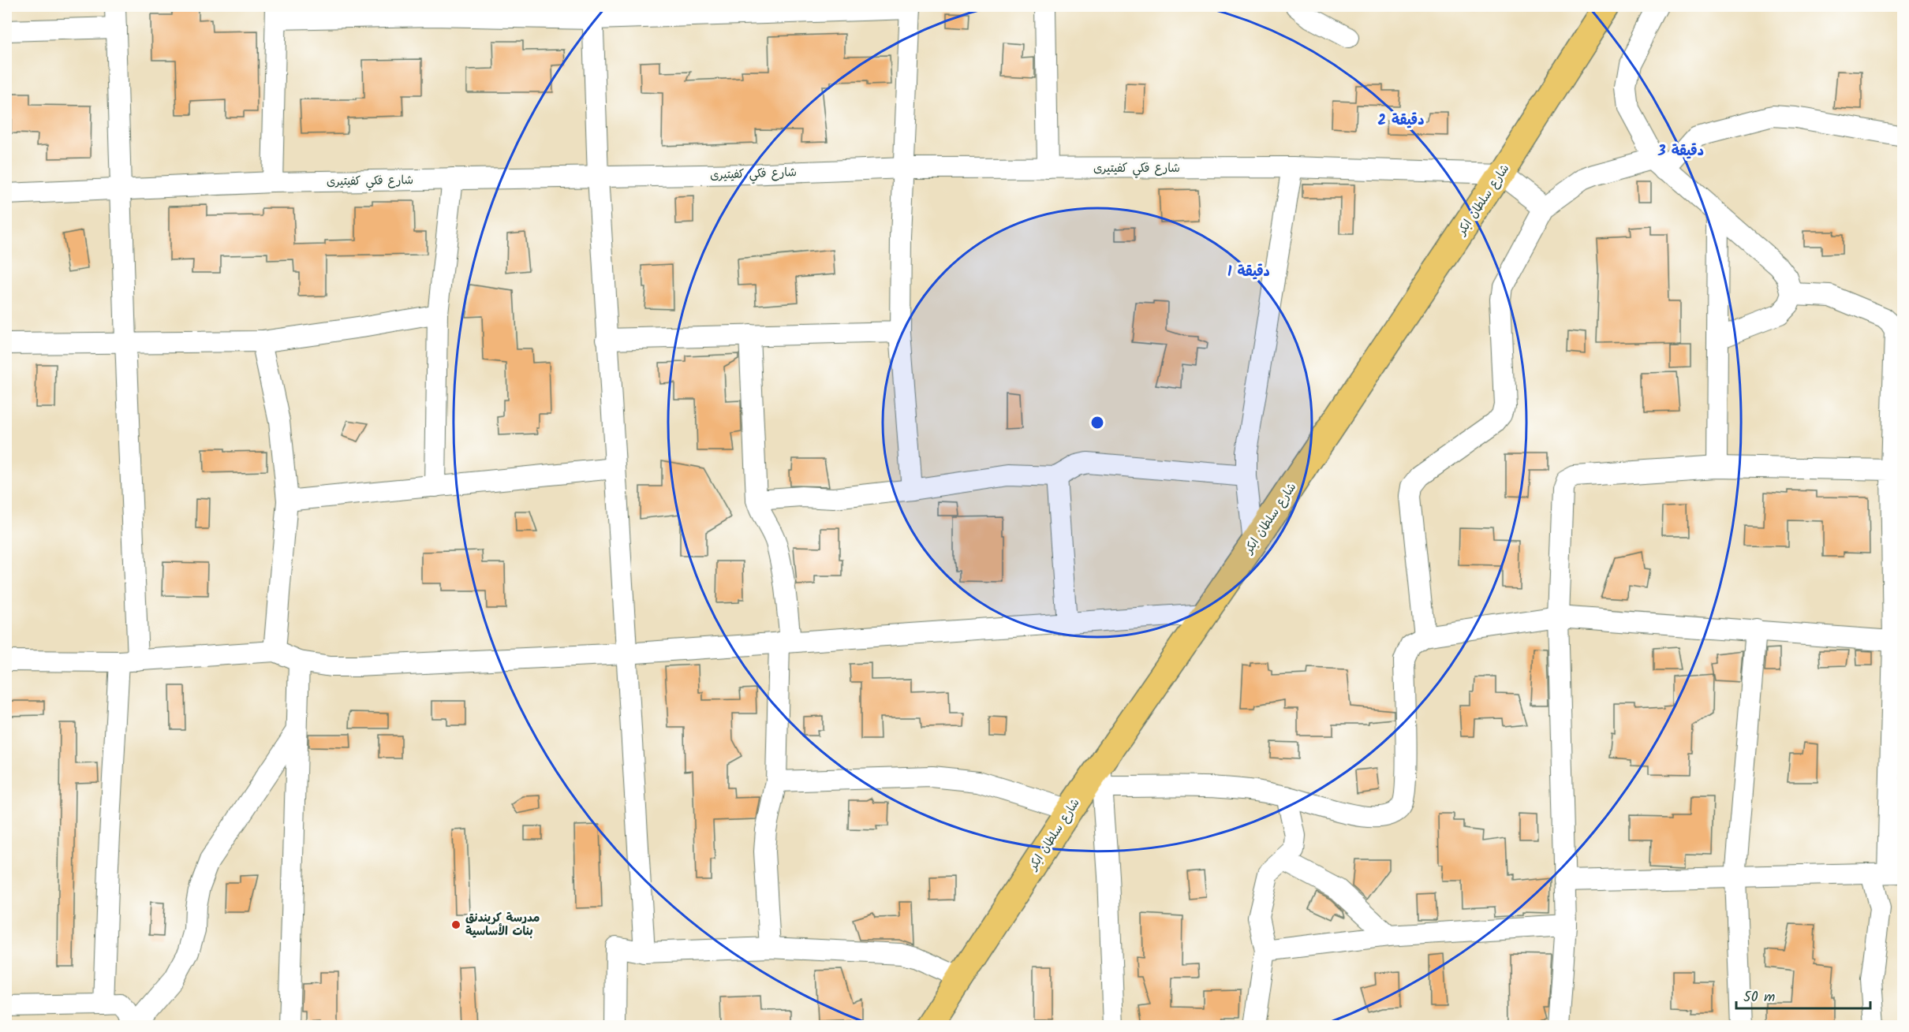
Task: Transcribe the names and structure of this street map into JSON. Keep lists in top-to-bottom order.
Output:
{
  "streets": {
    "highway": ["شارع سلطان ابكر"],
    "street": ["شارع فكي كفيتيرى"]
  },
  "crossings": [
    ["شارع فكي كفيتيرى", "شارع سلطان ابكر"]
  ],
  "places": ["مدرسة كريندنق بنات الأساسية"],
  "scale_bar": "50 m",
  "rings": ["2 دقيقة", "3 دقيقة", "1 دقيقة"]
}
